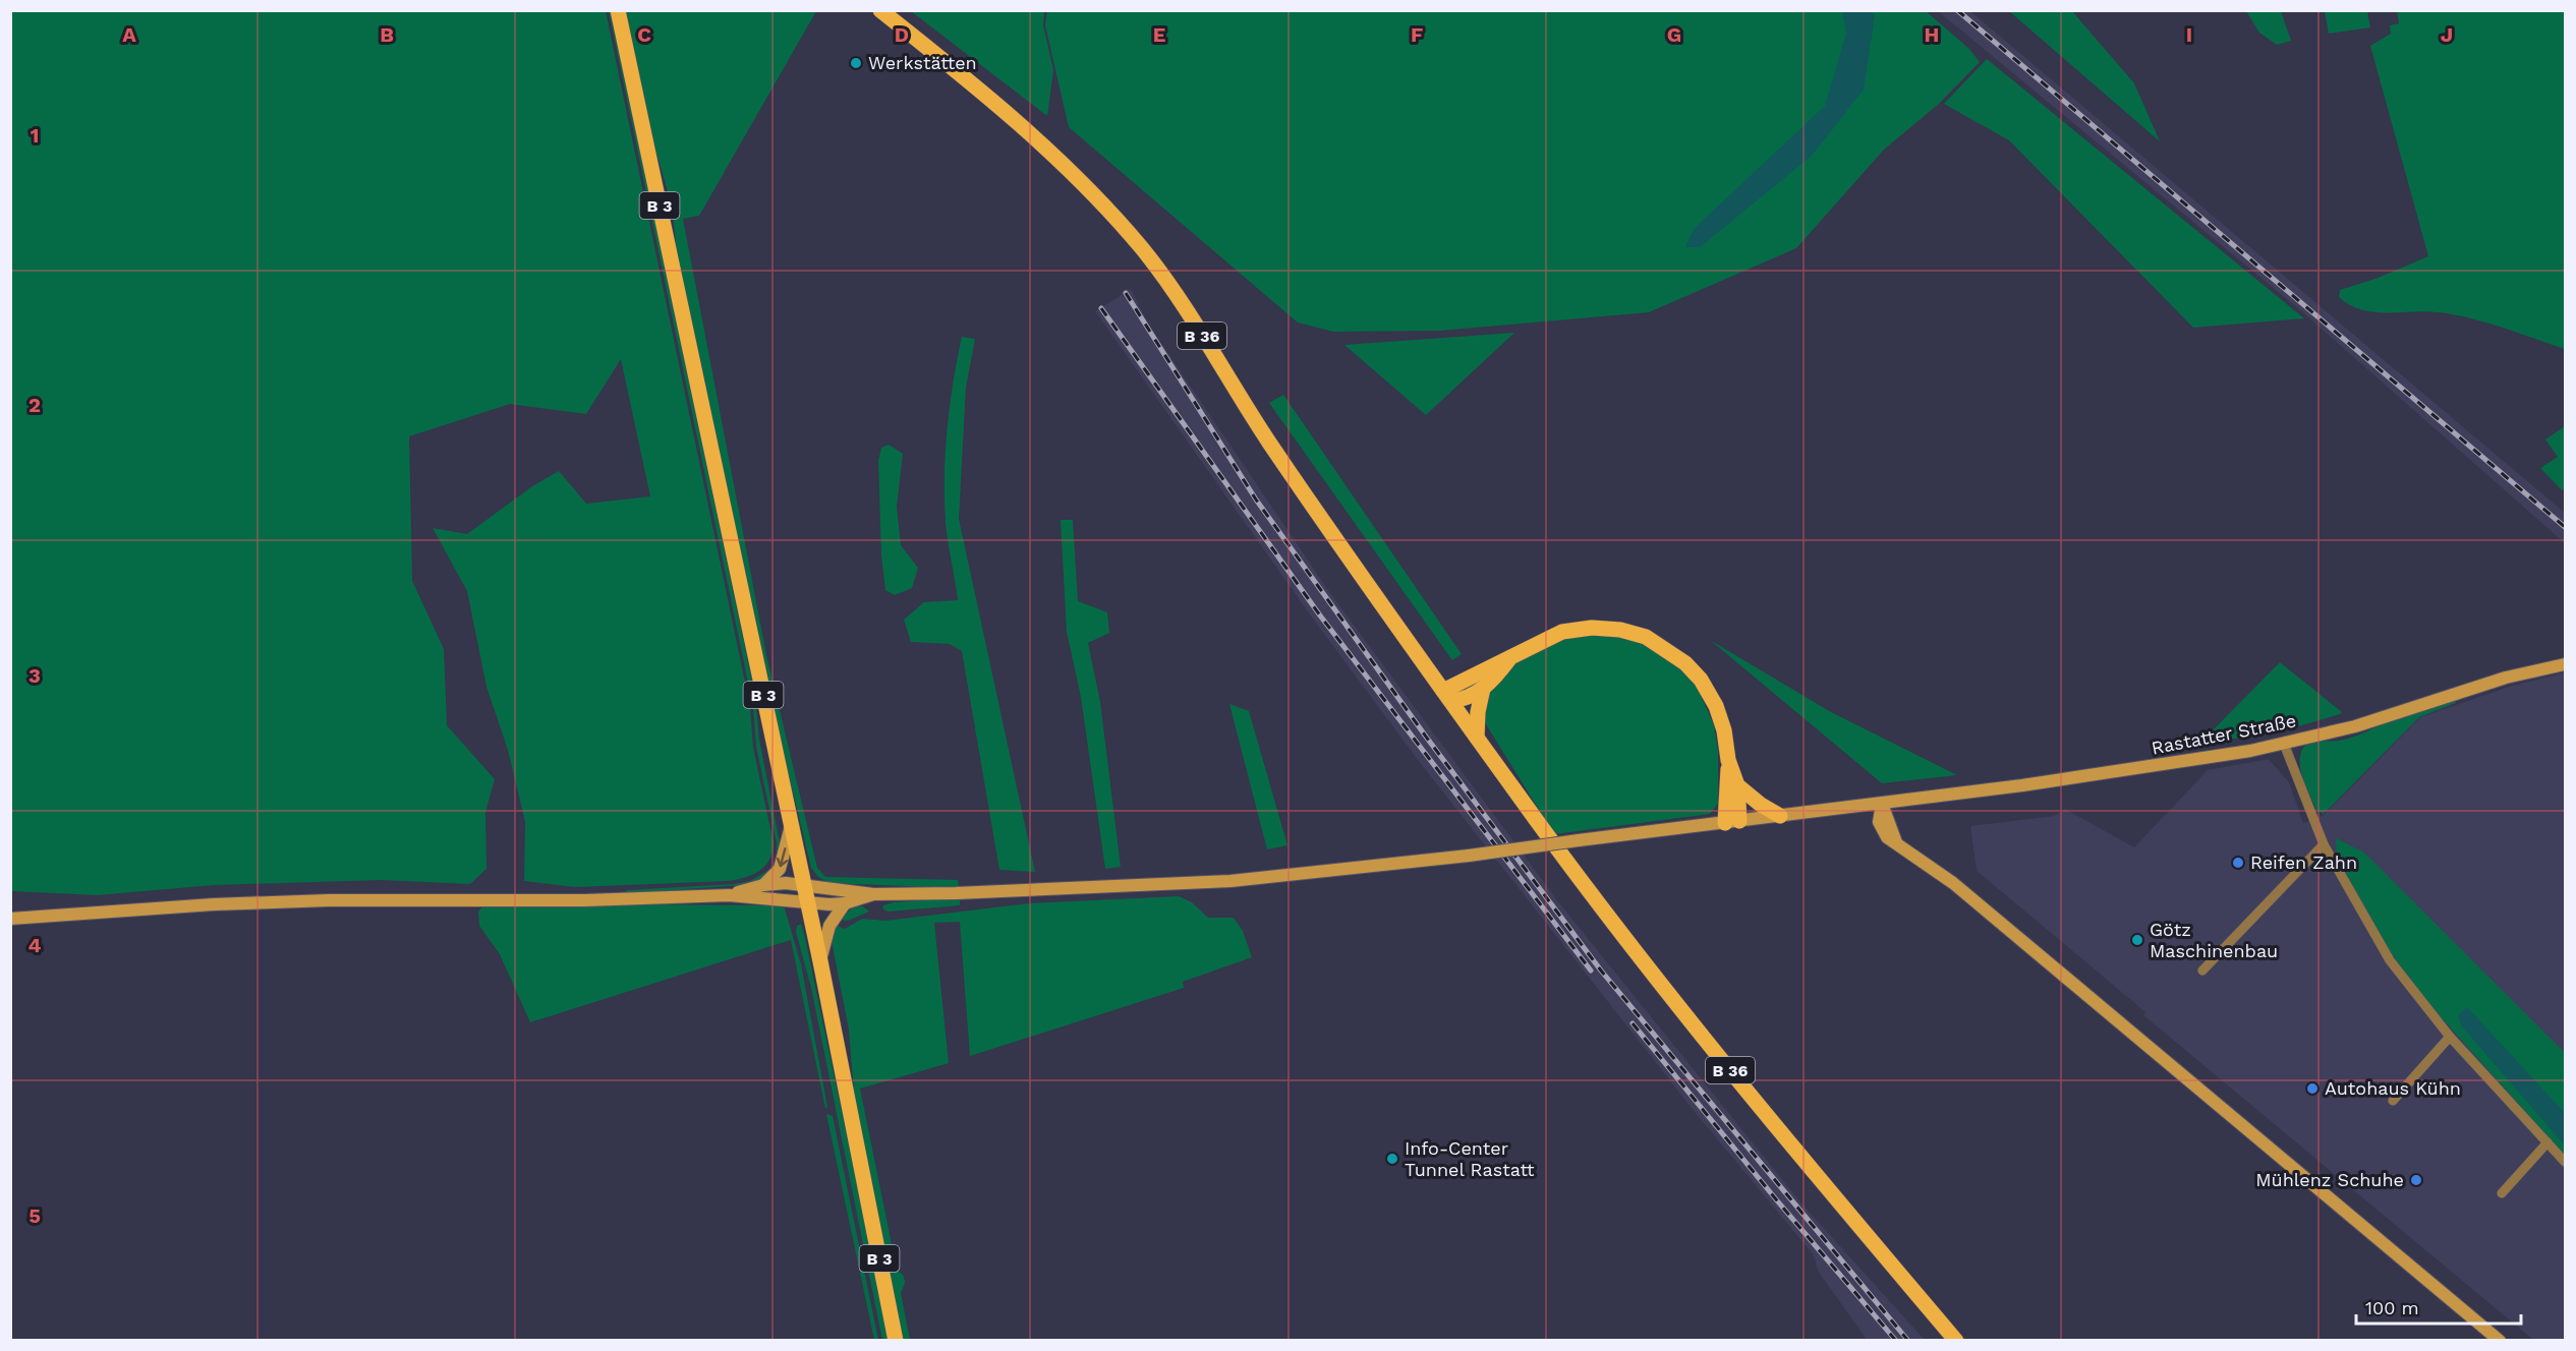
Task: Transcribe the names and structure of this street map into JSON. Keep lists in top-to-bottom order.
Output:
{
  "streets": {
    "main road": ["B 3", "B 36"],
    "street": ["Rastatter Straße"]
  },
  "places": [
    "Werkstätten",
    "Reifen Zahn",
    "Götz Maschinenbau",
    "Autohaus Kühn",
    "Info-Center Tunnel Rastatt",
    "Mühlenz Schuhe"
  ],
  "scale_bar": "100 m",
  "grid": {
    "columns": [
      "A",
      "B",
      "C",
      "D",
      "E",
      "F",
      "G",
      "H",
      "I",
      "J"
    ],
    "rows": [
      "1",
      "2",
      "3",
      "4",
      "5"
    ]
  }
}
